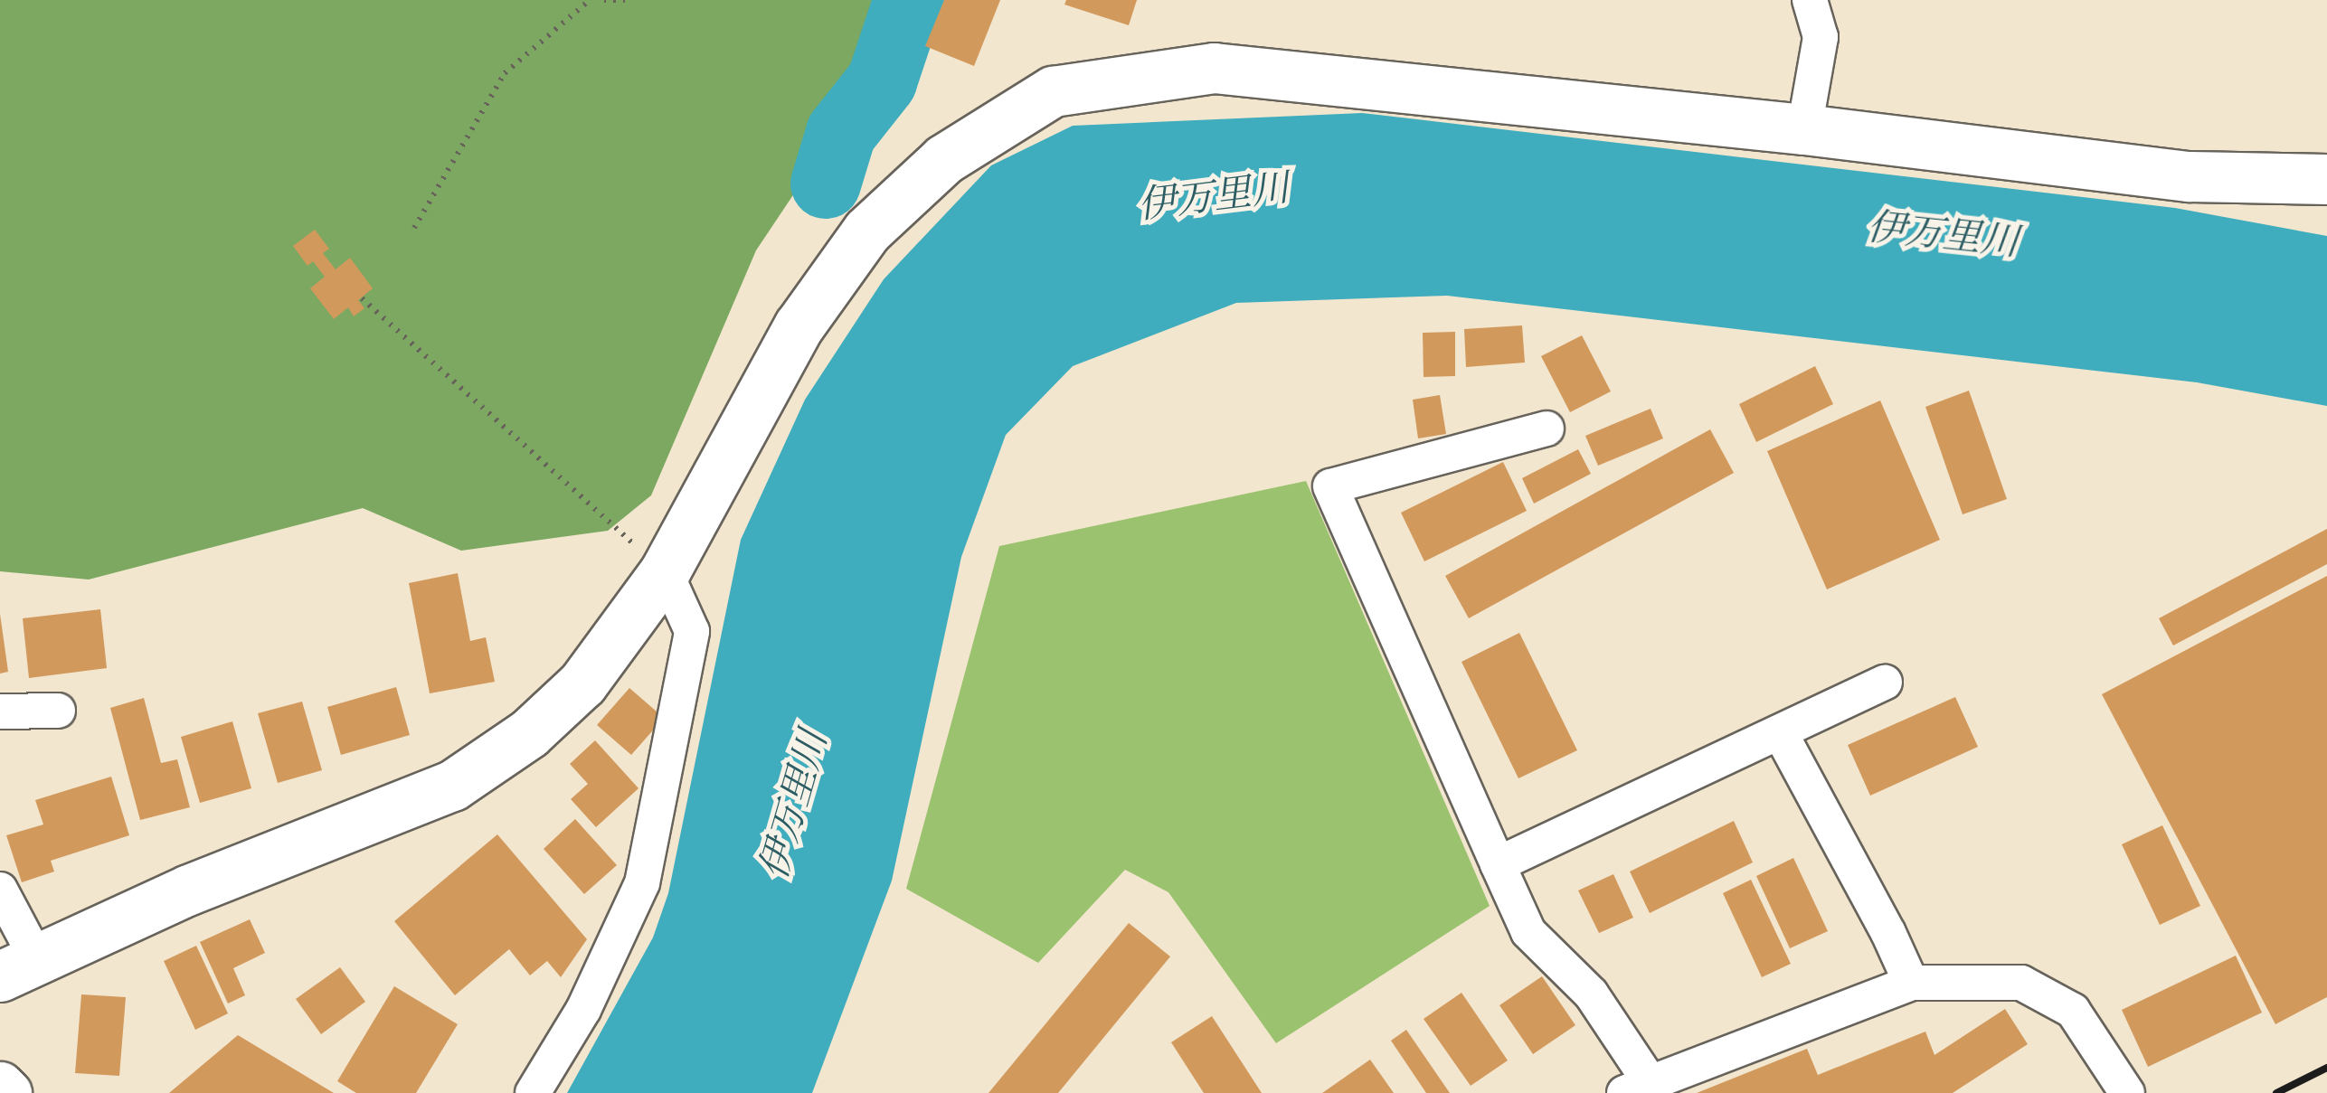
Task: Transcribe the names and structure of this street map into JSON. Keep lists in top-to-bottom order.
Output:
{
  "water": ["伊万里川"]
}
